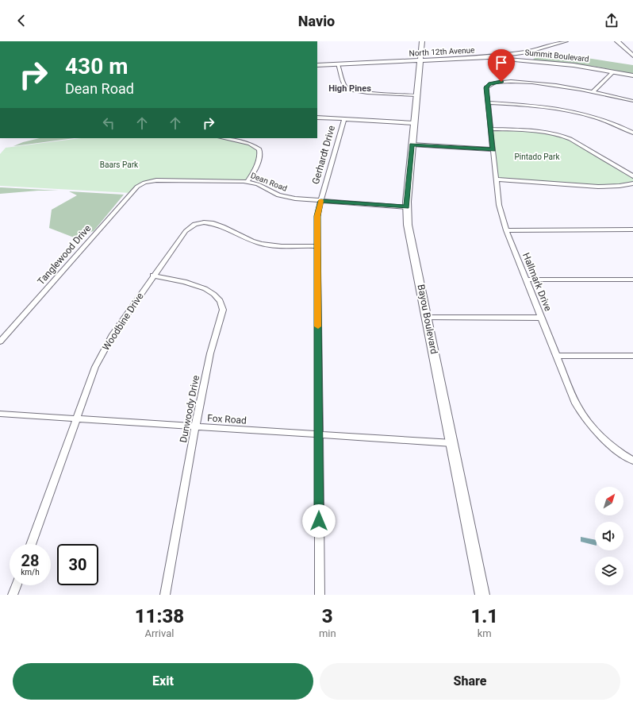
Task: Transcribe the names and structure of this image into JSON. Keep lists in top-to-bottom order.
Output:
{
  "streets": {
    "main road": ["North 12th Avenue", "Summit Boulevard", "Bayou Boulevard"],
    "street": [
      "Gerhardt Drive",
      "Dean Road",
      "Tanglewood Drive",
      "Hallmark Drive",
      "Woodbine Drive",
      "Dunwoody Drive",
      "Fox Road"
    ]
  },
  "crossings": [
    ["North 12th Avenue", "Summit Boulevard"],
    ["North 12th Avenue", "Bayou Boulevard"],
    ["Gerhardt Drive", "Dean Road"],
    ["Gerhardt Drive", "Woodbine Drive"],
    ["Gerhardt Drive", "Fox Road"],
    ["Dean Road", "Tanglewood Drive"],
    ["Dean Road", "Bayou Boulevard"],
    ["Bayou Boulevard", "Fox Road"],
    ["Woodbine Drive", "Dunwoody Drive"],
    ["Woodbine Drive", "Fox Road"],
    ["Dunwoody Drive", "Fox Road"]
  ],
  "districts": ["High Pines"],
  "parks": ["Pintado Park", "Baars Park"],
  "north": "top right",
  "page": {
    "header": "Navio",
    "turn": ["430 m", "Dean Road"],
    "speed": "28 km/h",
    "limit": "30",
    "eta": [
      "11:38",
      "Arrival",
      "3",
      "min",
      "1.1",
      "km"
    ],
    "buttons": ["Exit", "Share"]
  }
}
